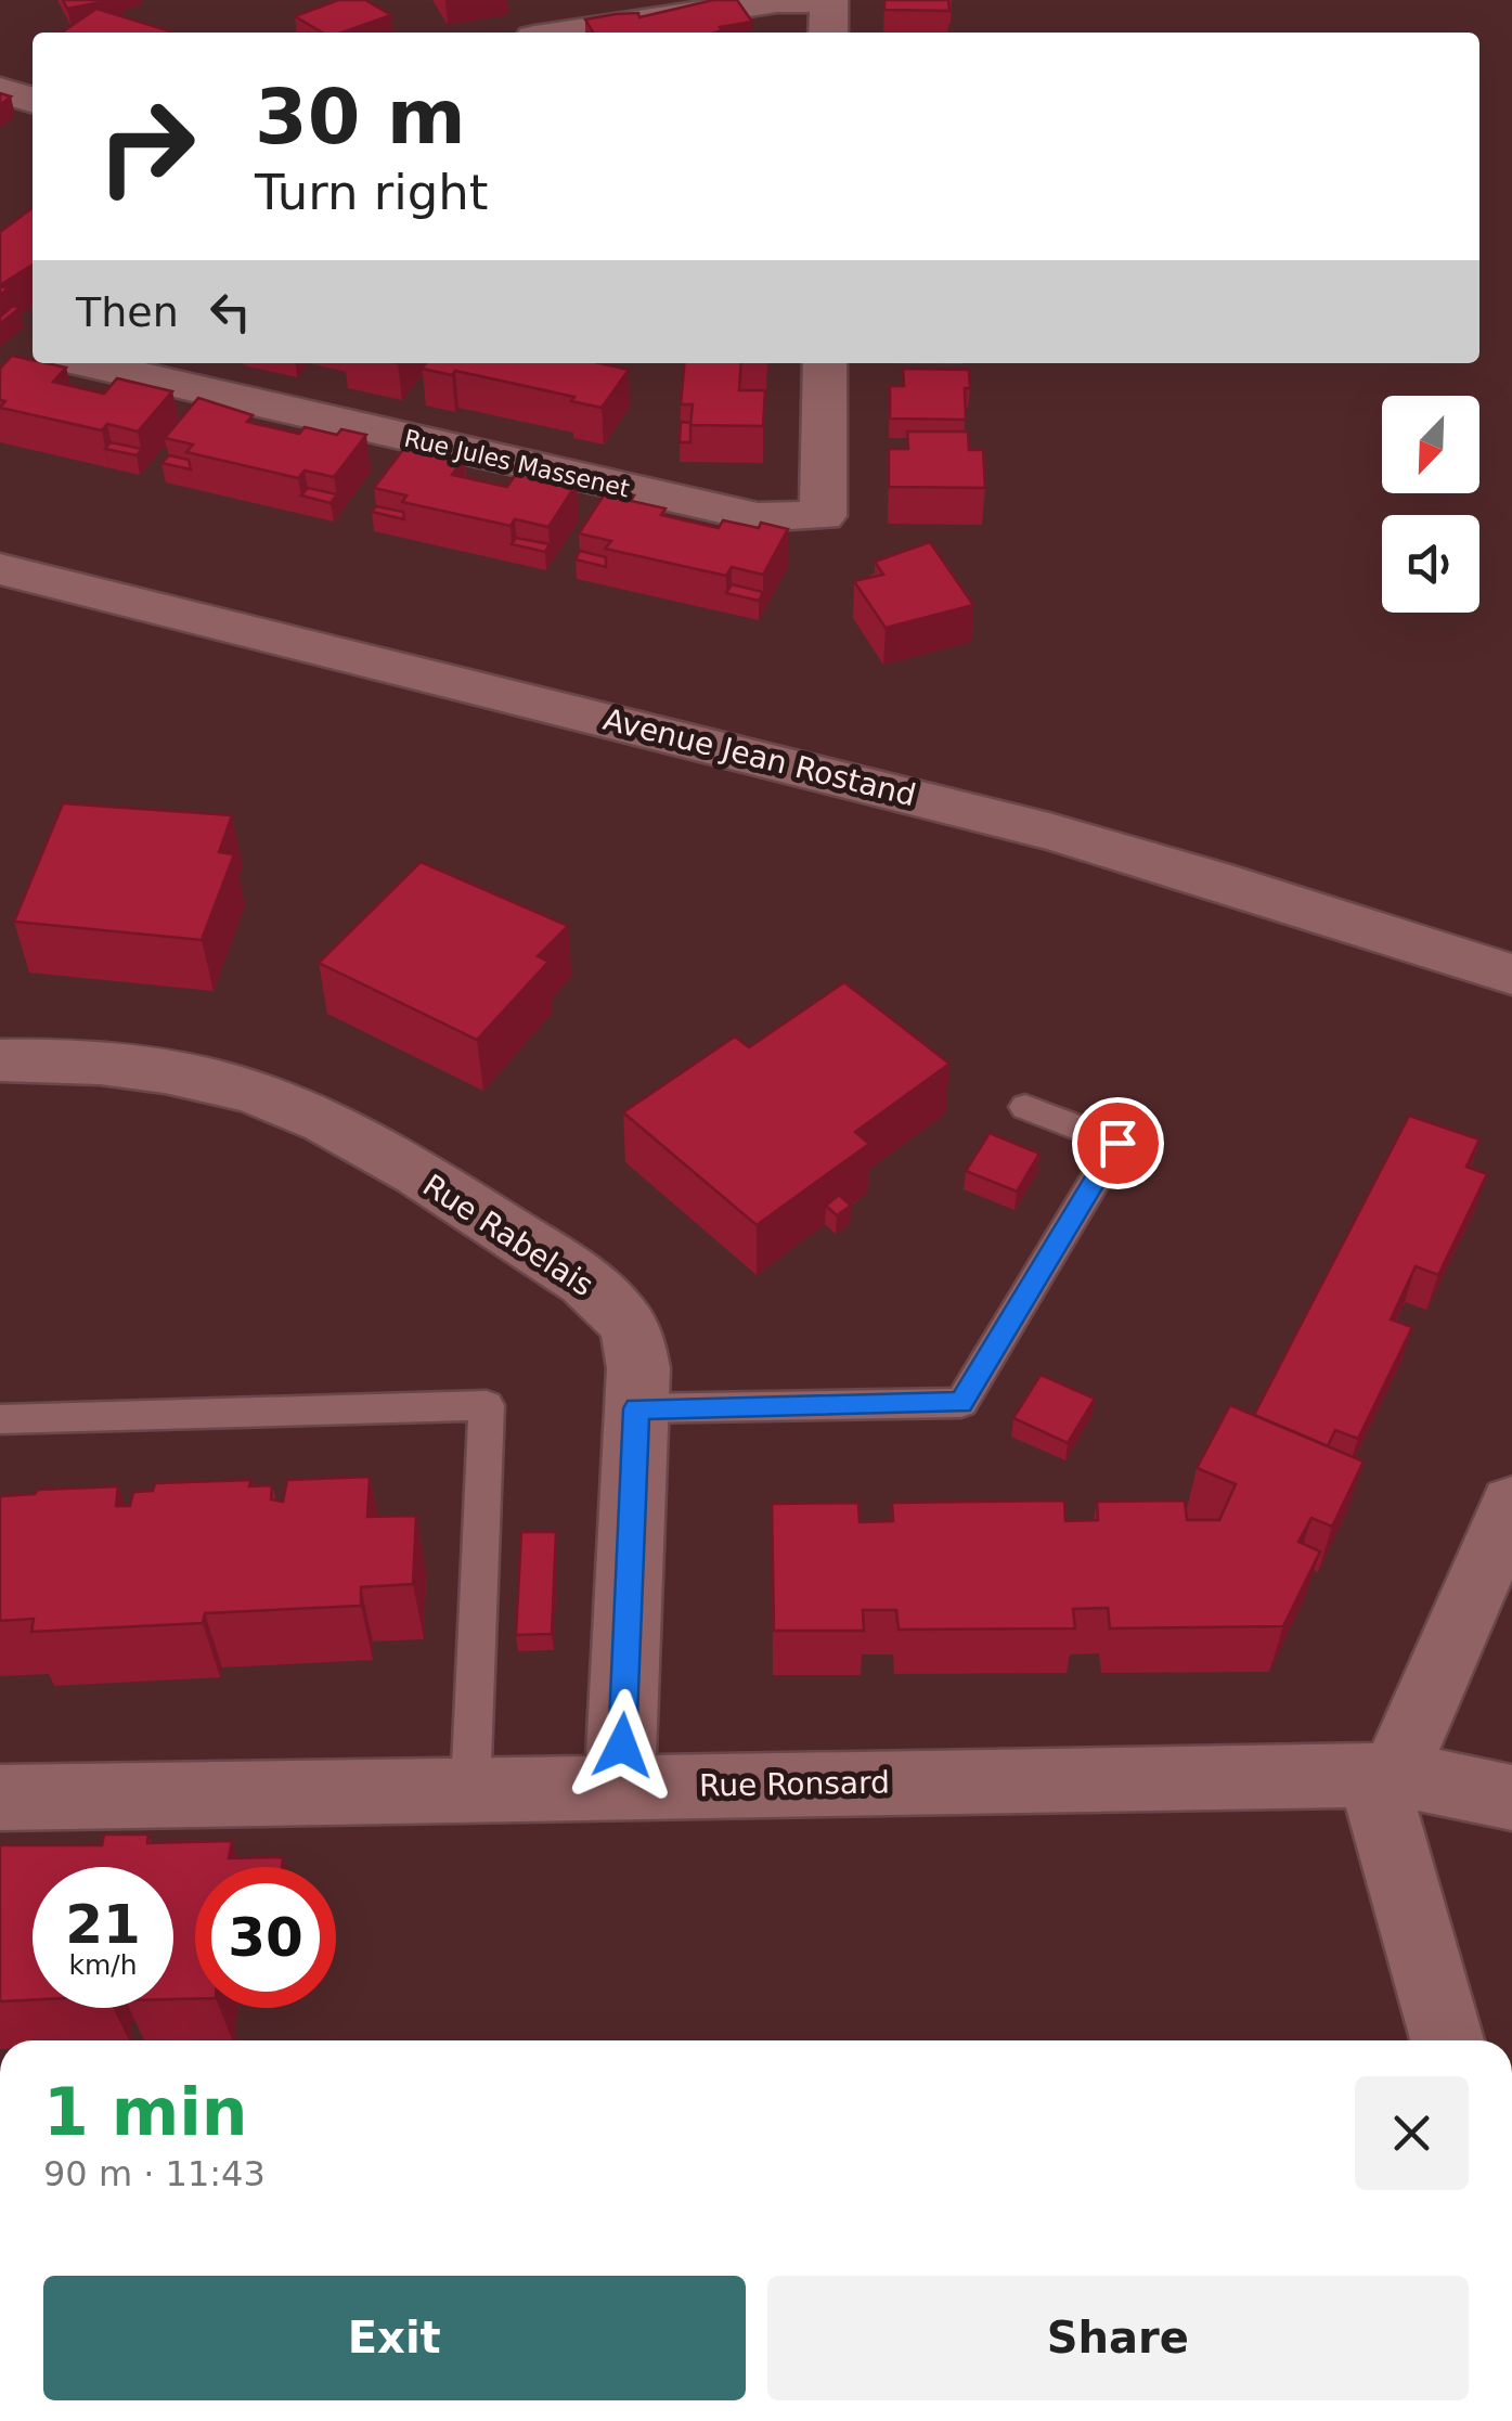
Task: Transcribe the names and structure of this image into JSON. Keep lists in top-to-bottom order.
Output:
{
  "streets": {
    "street": [
      "Rue Jules Massenet",
      "Avenue Jean Rostand",
      "Rue Rabelais",
      "Rue Ronsard"
    ]
  },
  "crossings": [
    ["Rue Rabelais", "Rue Ronsard"]
  ],
  "north": "bottom left",
  "page": {
    "turn": ["30 m", "Turn right"],
    "then": "Then",
    "speed": "21 km/h",
    "limit": "30",
    "heading": ["1 min", "90 m · 11:43"],
    "buttons": ["Exit", "Share"]
  }
}
